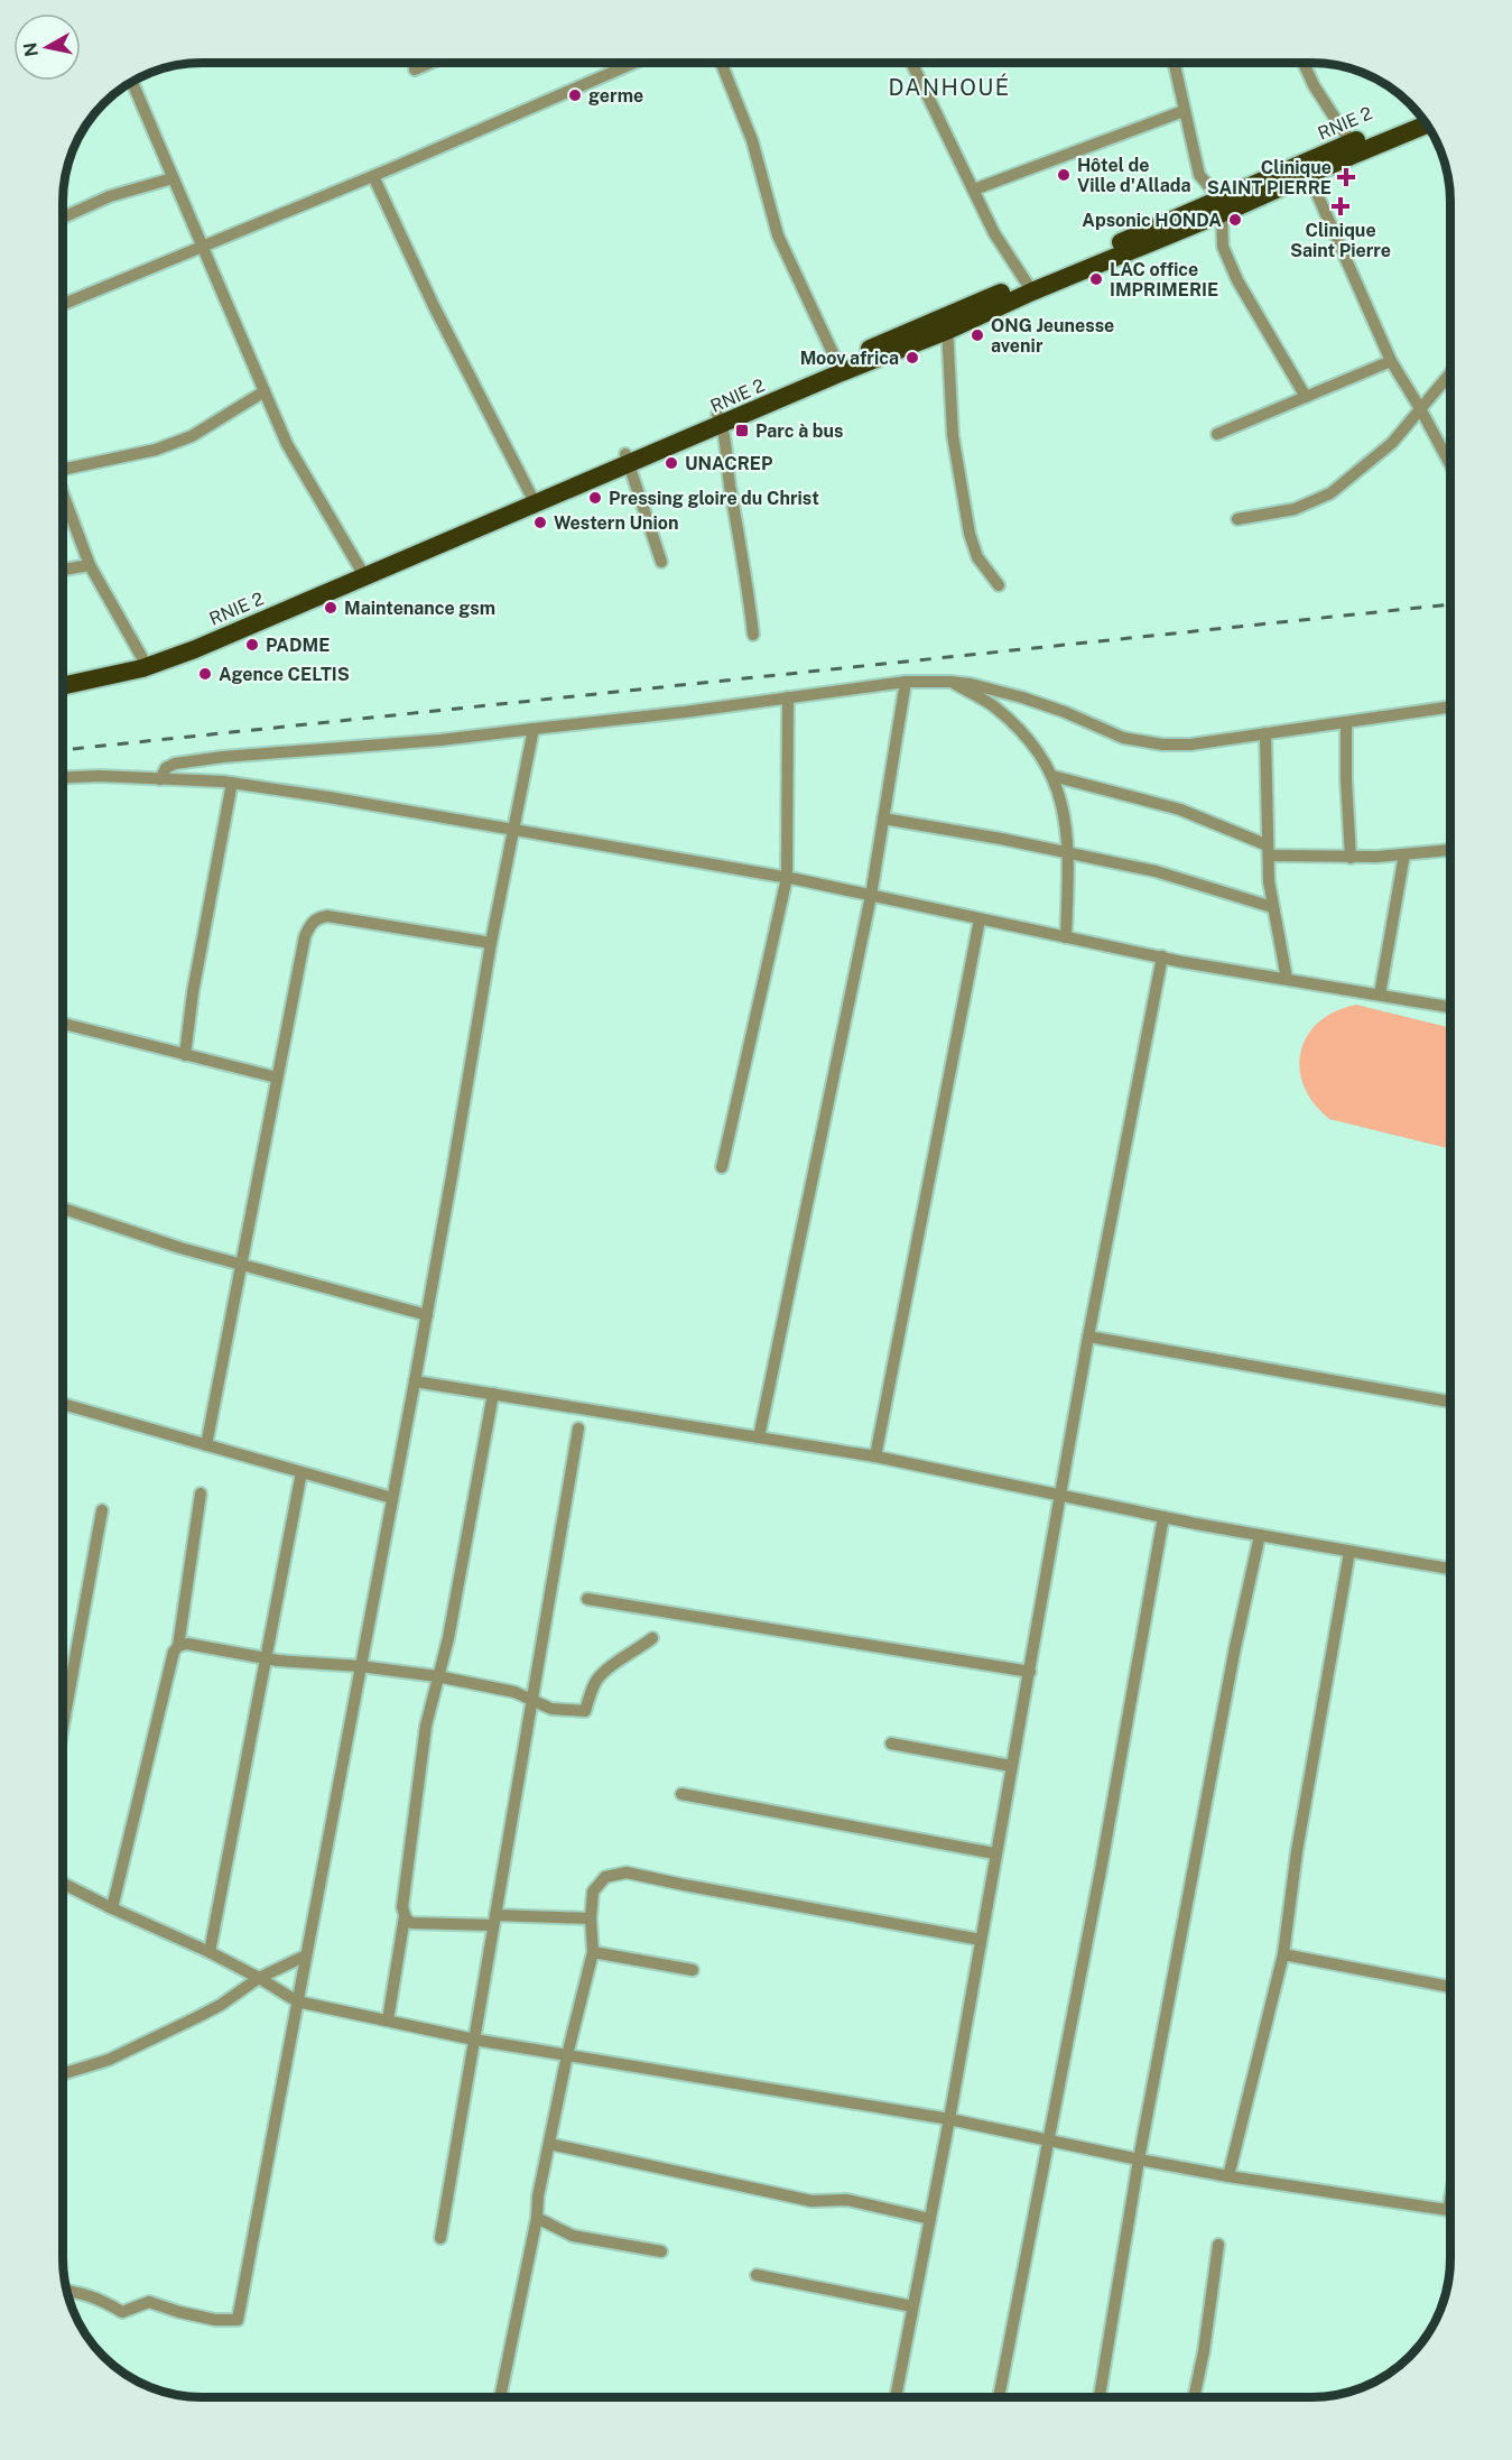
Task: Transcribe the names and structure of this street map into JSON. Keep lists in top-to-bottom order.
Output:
{
  "streets": {
    "highway": ["RNIE 2"]
  },
  "districts": ["DANHOUÉ"],
  "places": {
    "other": [
      "germe",
      "Hôtel de Ville d'Allada",
      "Apsonic HONDA",
      "LAC office IMPRIMERIE",
      "ONG Jeunesse avenir",
      "Moov africa",
      "UNACREP",
      "Pressing gloire du Christ",
      "Western Union",
      "Maintenance gsm",
      "PADME",
      "Agence CELTIS"
    ],
    "health": ["Clinique SAINT PIERRE", "Clinique Saint Pierre"],
    "transit": ["Parc à bus"]
  },
  "north": "left"
}
